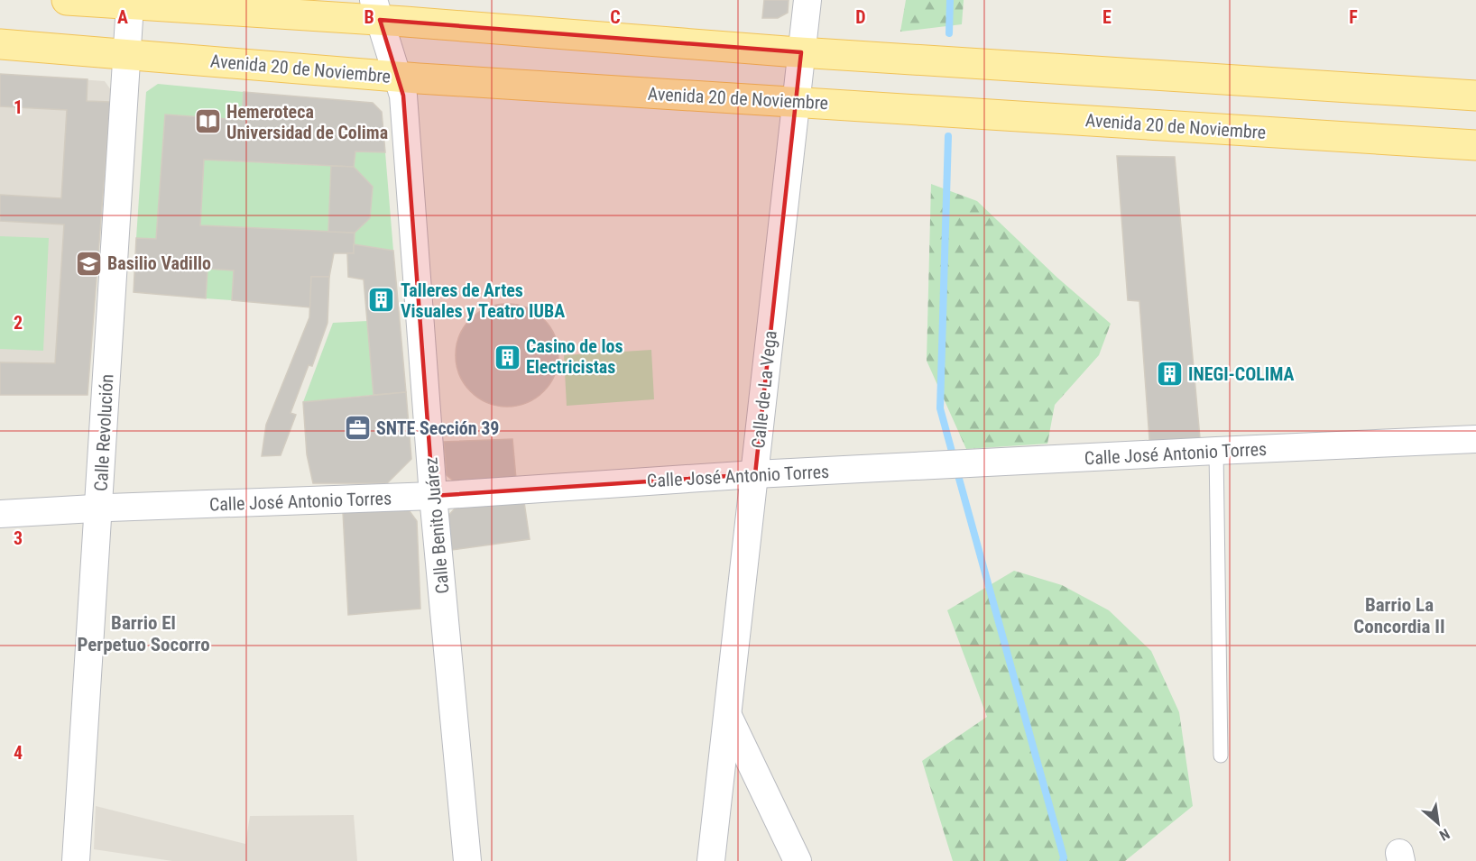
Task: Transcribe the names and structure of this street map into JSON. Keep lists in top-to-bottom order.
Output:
{
  "streets": {
    "main road": ["Avenida 20 de Noviembre"],
    "street": [
      "Calle de La Vega",
      "Calle Revolución",
      "Calle José Antonio Torres",
      "Calle Benito Juárez"
    ]
  },
  "crossings": [
    ["Avenida 20 de Noviembre", "Calle de La Vega"],
    ["Avenida 20 de Noviembre", "Calle Revolución"],
    ["Avenida 20 de Noviembre", "Calle Benito Juárez"],
    ["Calle de La Vega", "Calle José Antonio Torres"],
    ["Calle Revolución", "Calle José Antonio Torres"],
    ["Calle José Antonio Torres", "Calle Benito Juárez"]
  ],
  "districts": ["Barrio La Concordia II", "Barrio El Perpetuo Socorro"],
  "places": {
    "library": ["Hemeroteca Universidad de Colima"],
    "school or university": ["Basilio Vadillo"],
    "building": ["Talleres de Artes Visuales y Teatro IUBA", "Casino de los Electricistas", "INEGI-COLIMA"],
    "office": ["SNTE Sección 39"]
  },
  "north": "bottom right",
  "grid": {
    "columns": [
      "A",
      "B",
      "C",
      "D",
      "E",
      "F"
    ],
    "rows": [
      "1",
      "2",
      "3",
      "4"
    ]
  }
}
